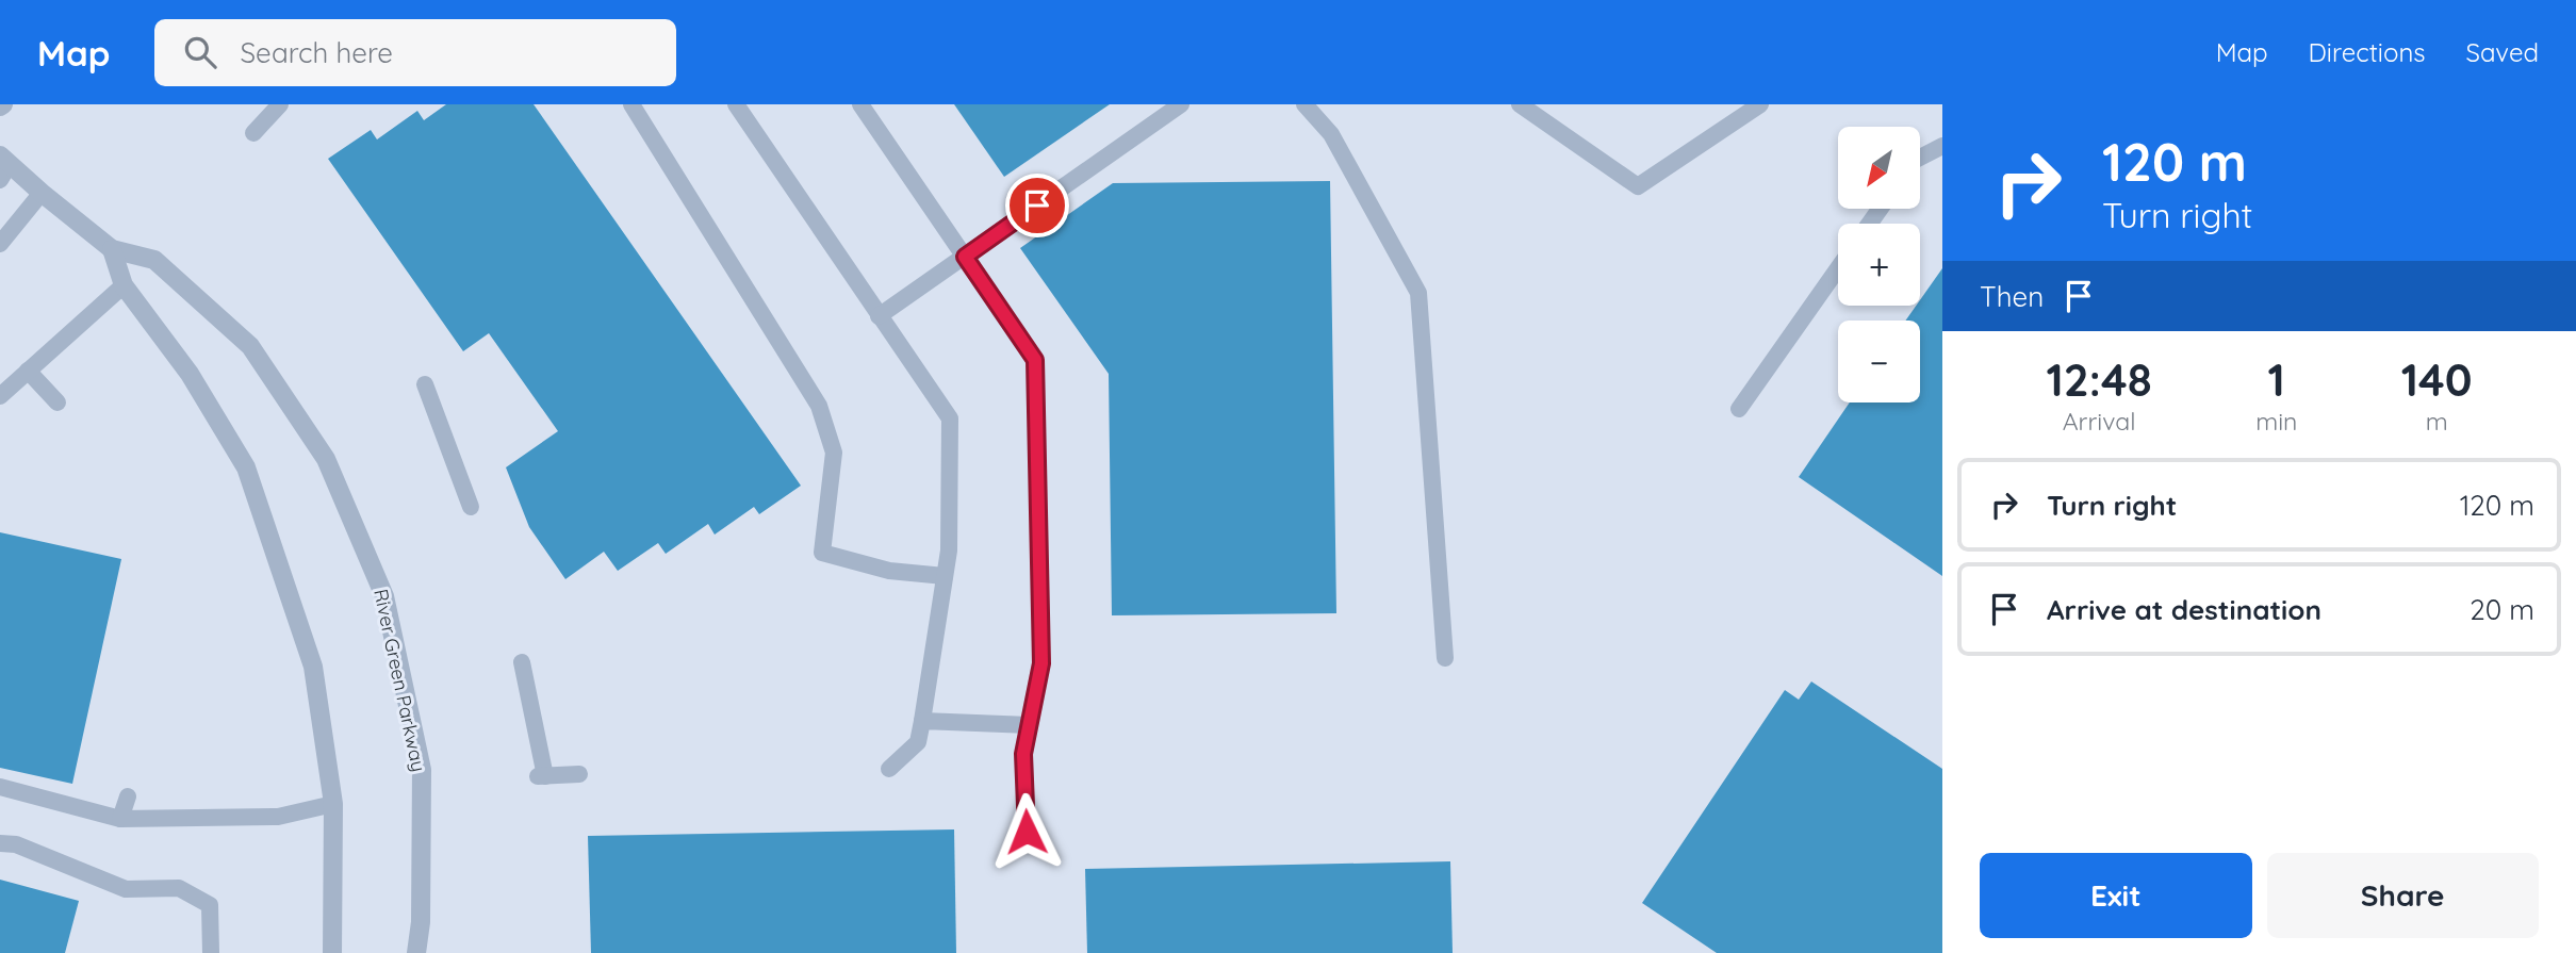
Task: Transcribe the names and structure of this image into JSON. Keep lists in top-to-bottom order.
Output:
{
  "streets": {
    "street": ["River Green Parkway"]
  },
  "north": "bottom left",
  "page": {
    "header": "Map",
    "search": "Search here",
    "nav": ["Map", "Directions", "Saved"],
    "turn": ["120 m", "Turn right"],
    "map_buttons": ["+", "−"],
    "then": "Then",
    "eta": [
      "12:48",
      "Arrival",
      "1",
      "min",
      "140",
      "m"
    ],
    "list": [
      {
        "name": "Turn right",
        "value": "120 m"
      },
      {
        "name": "Arrive at destination",
        "value": "20 m"
      }
    ],
    "buttons": ["Exit", "Share"]
  }
}
